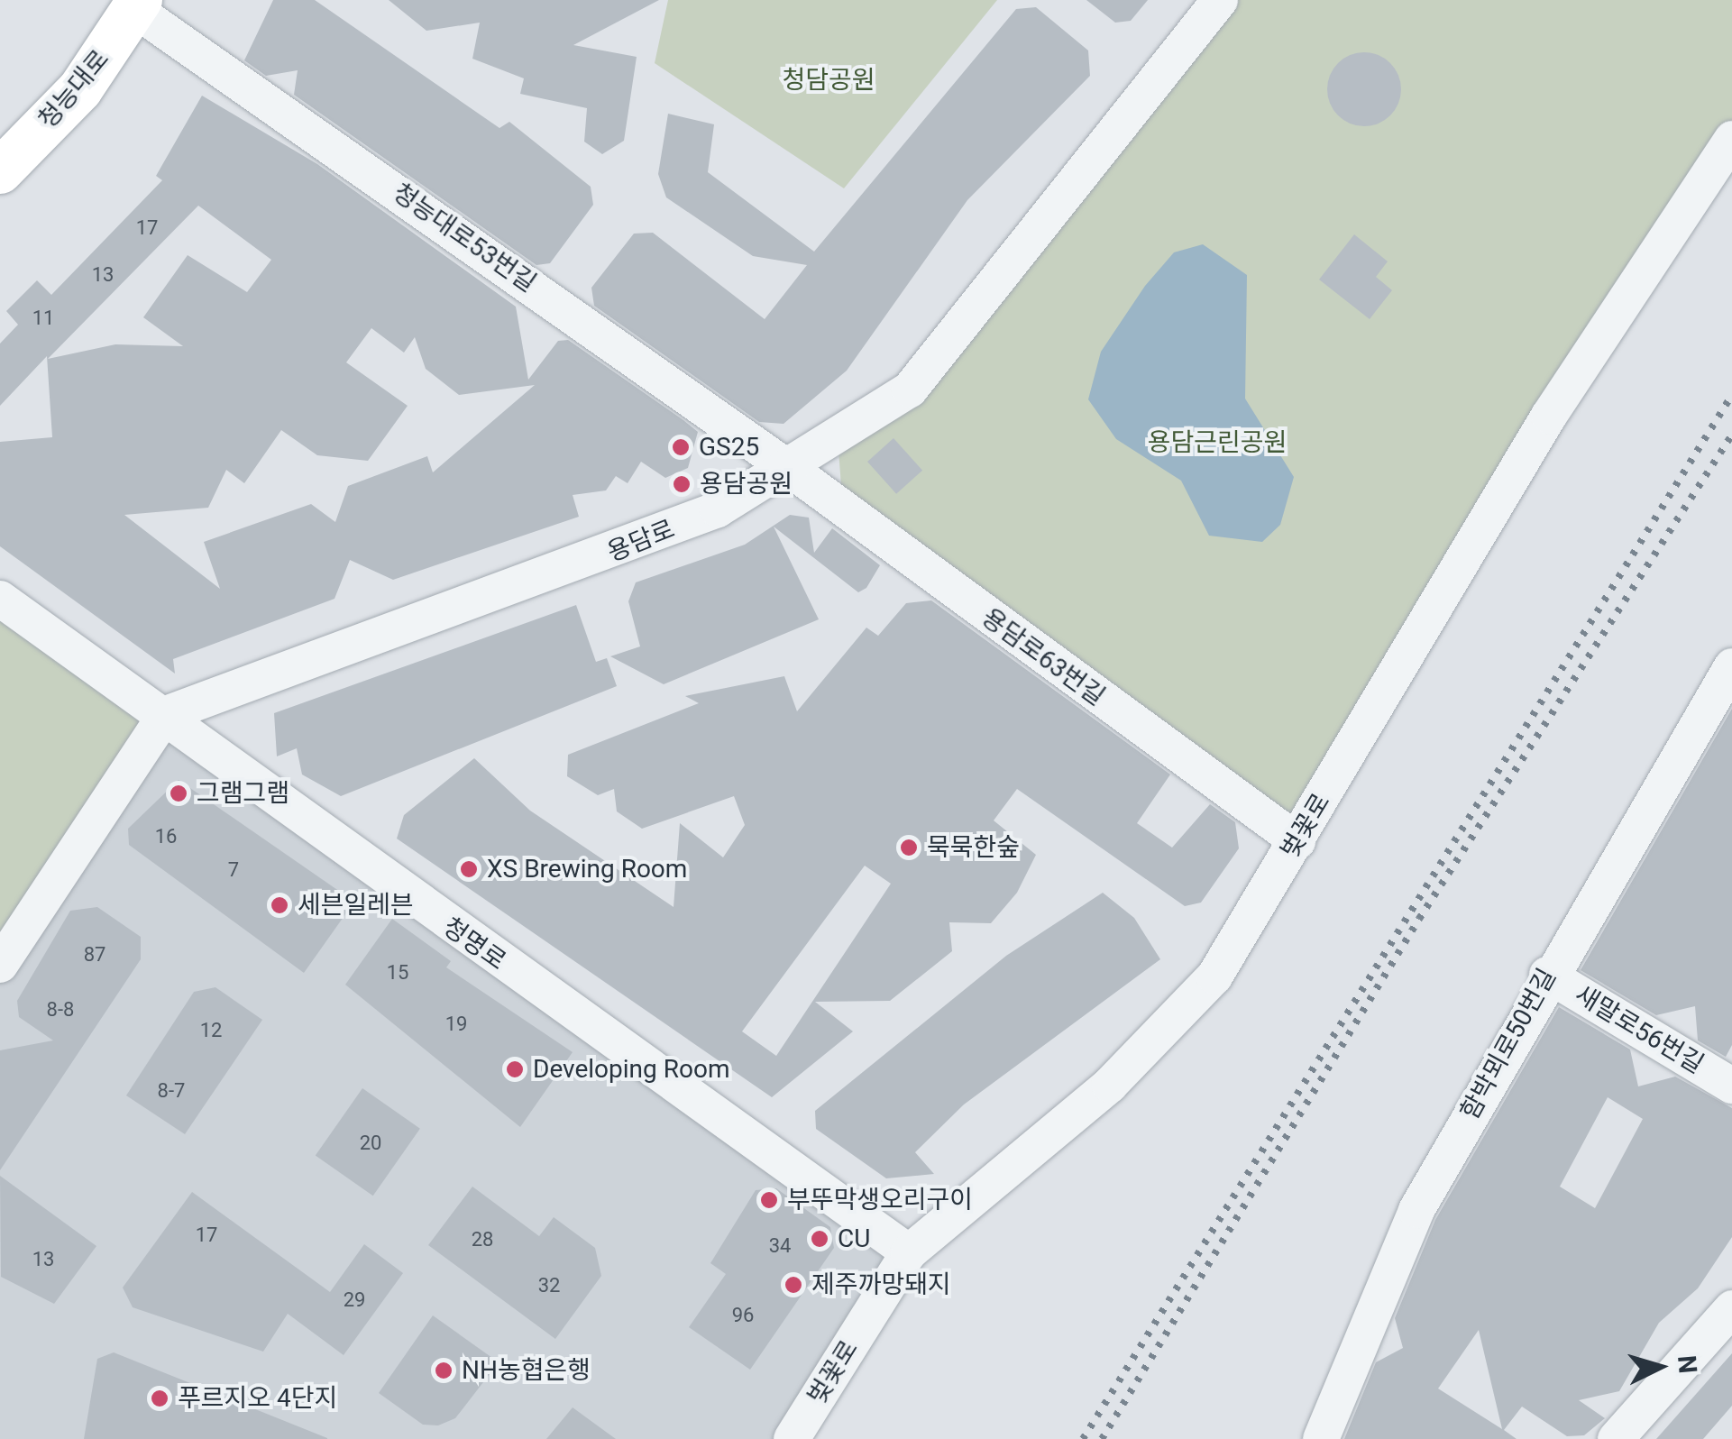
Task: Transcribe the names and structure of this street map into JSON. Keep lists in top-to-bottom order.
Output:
{
  "streets": {
    "main road": ["청능대로"],
    "street": [
      "청능대로53번길",
      "용담로",
      "용담로63번길",
      "벚꽃로",
      "청명로",
      "새말로56번길",
      "함박뫼로50번길"
    ]
  },
  "crossings": [
    ["청능대로", "청능대로53번길"],
    ["청능대로53번길", "용담로"],
    ["청능대로53번길", "용담로63번길"],
    ["용담로", "용담로63번길"],
    ["용담로", "청명로"],
    ["용담로63번길", "벚꽃로"],
    ["벚꽃로", "청명로"],
    ["새말로56번길", "함박뫼로50번길"]
  ],
  "parks": ["청담공원", "용담근린공원"],
  "places": [
    "GS25",
    "용담공원",
    "그램그램",
    "묵묵한숲",
    "XS Brewing Room",
    "세븐일레븐",
    "Developing Room",
    "부뚜막생오리구이",
    "CU",
    "제주까망돼지",
    "NH농협은행",
    "푸르지오 4단지"
  ],
  "house_numbers": [
    "17",
    "13",
    "11",
    "16",
    "7",
    "87",
    "15",
    "8-8",
    "19",
    "12",
    "8-7",
    "20",
    "17",
    "28",
    "34",
    "13",
    "32",
    "29",
    "96"
  ],
  "north": "right"
}
